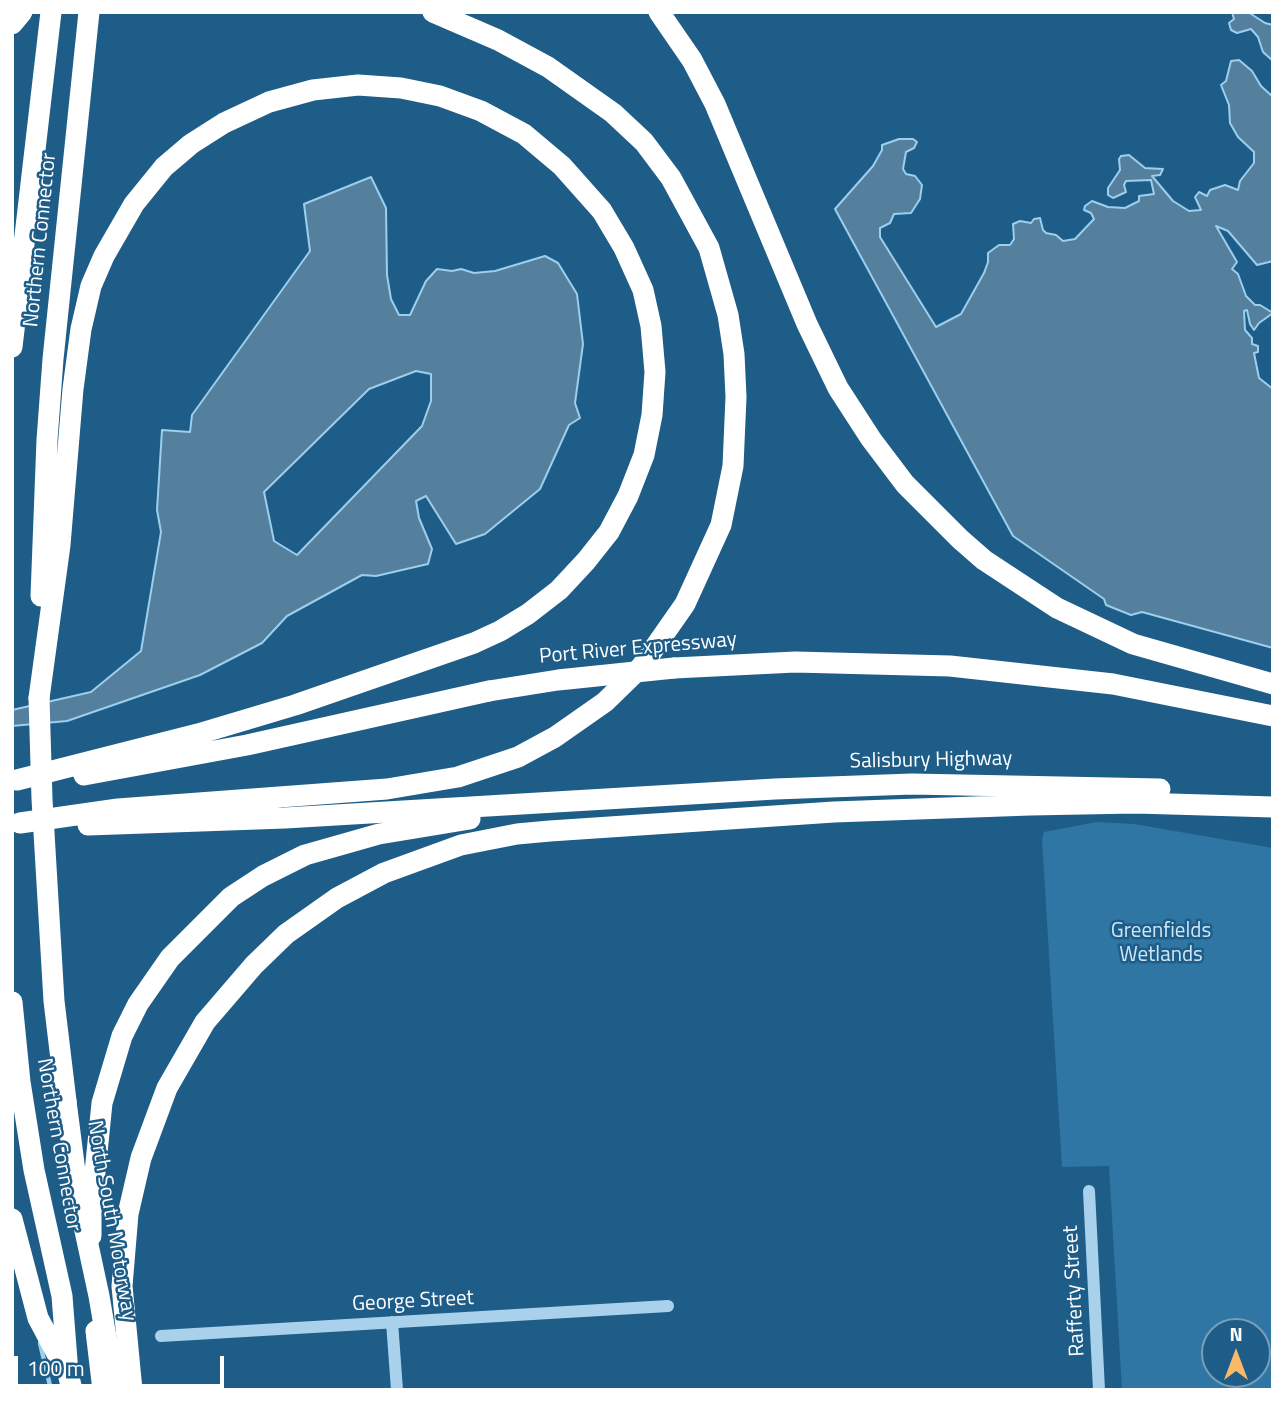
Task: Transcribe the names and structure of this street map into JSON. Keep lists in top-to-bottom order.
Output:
{
  "streets": {
    "highway": [
      "Northern Connector",
      "Port River Expressway",
      "Salisbury Highway",
      "North South Motorway"
    ],
    "street": ["Rafferty Street", "George Street"]
  },
  "crossings": [
    ["Northern Connector", "North South Motorway"]
  ],
  "parks": ["Greenfields Wetlands"],
  "scale_bar": "100 m",
  "north": "top"
}
